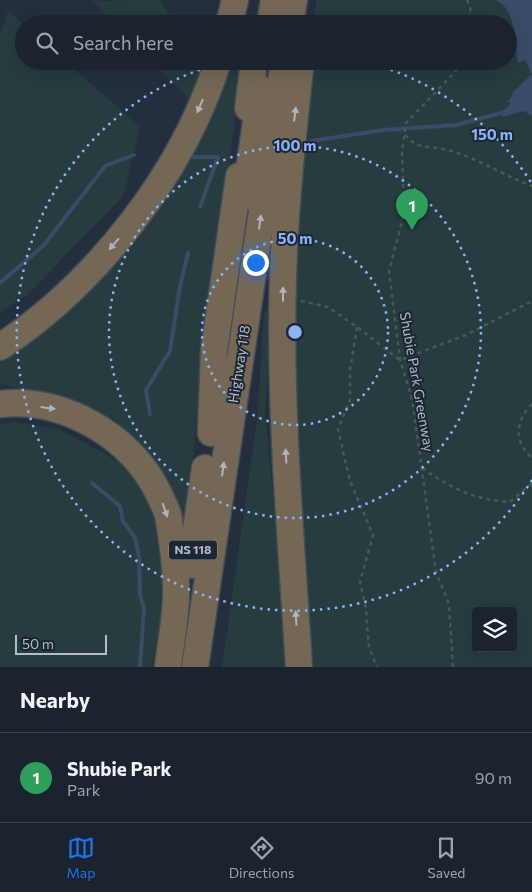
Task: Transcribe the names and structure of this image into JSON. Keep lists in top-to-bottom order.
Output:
{
  "streets": {
    "highway": ["Highway 118", "NS 118"],
    "path": ["Shubie Park Greenway"]
  },
  "scale_bar": "50 m",
  "page": {
    "search": "Search here",
    "pins": "1",
    "scale": "50 m",
    "heading": "Nearby",
    "list": [
      {
        "mark": "1",
        "name": "Shubie Park",
        "note": "Park",
        "value": "90 m"
      }
    ],
    "nav": ["Map", "Directions", "Saved"]
  },
  "rings": ["150 m", "100 m", "50 m"]
}
